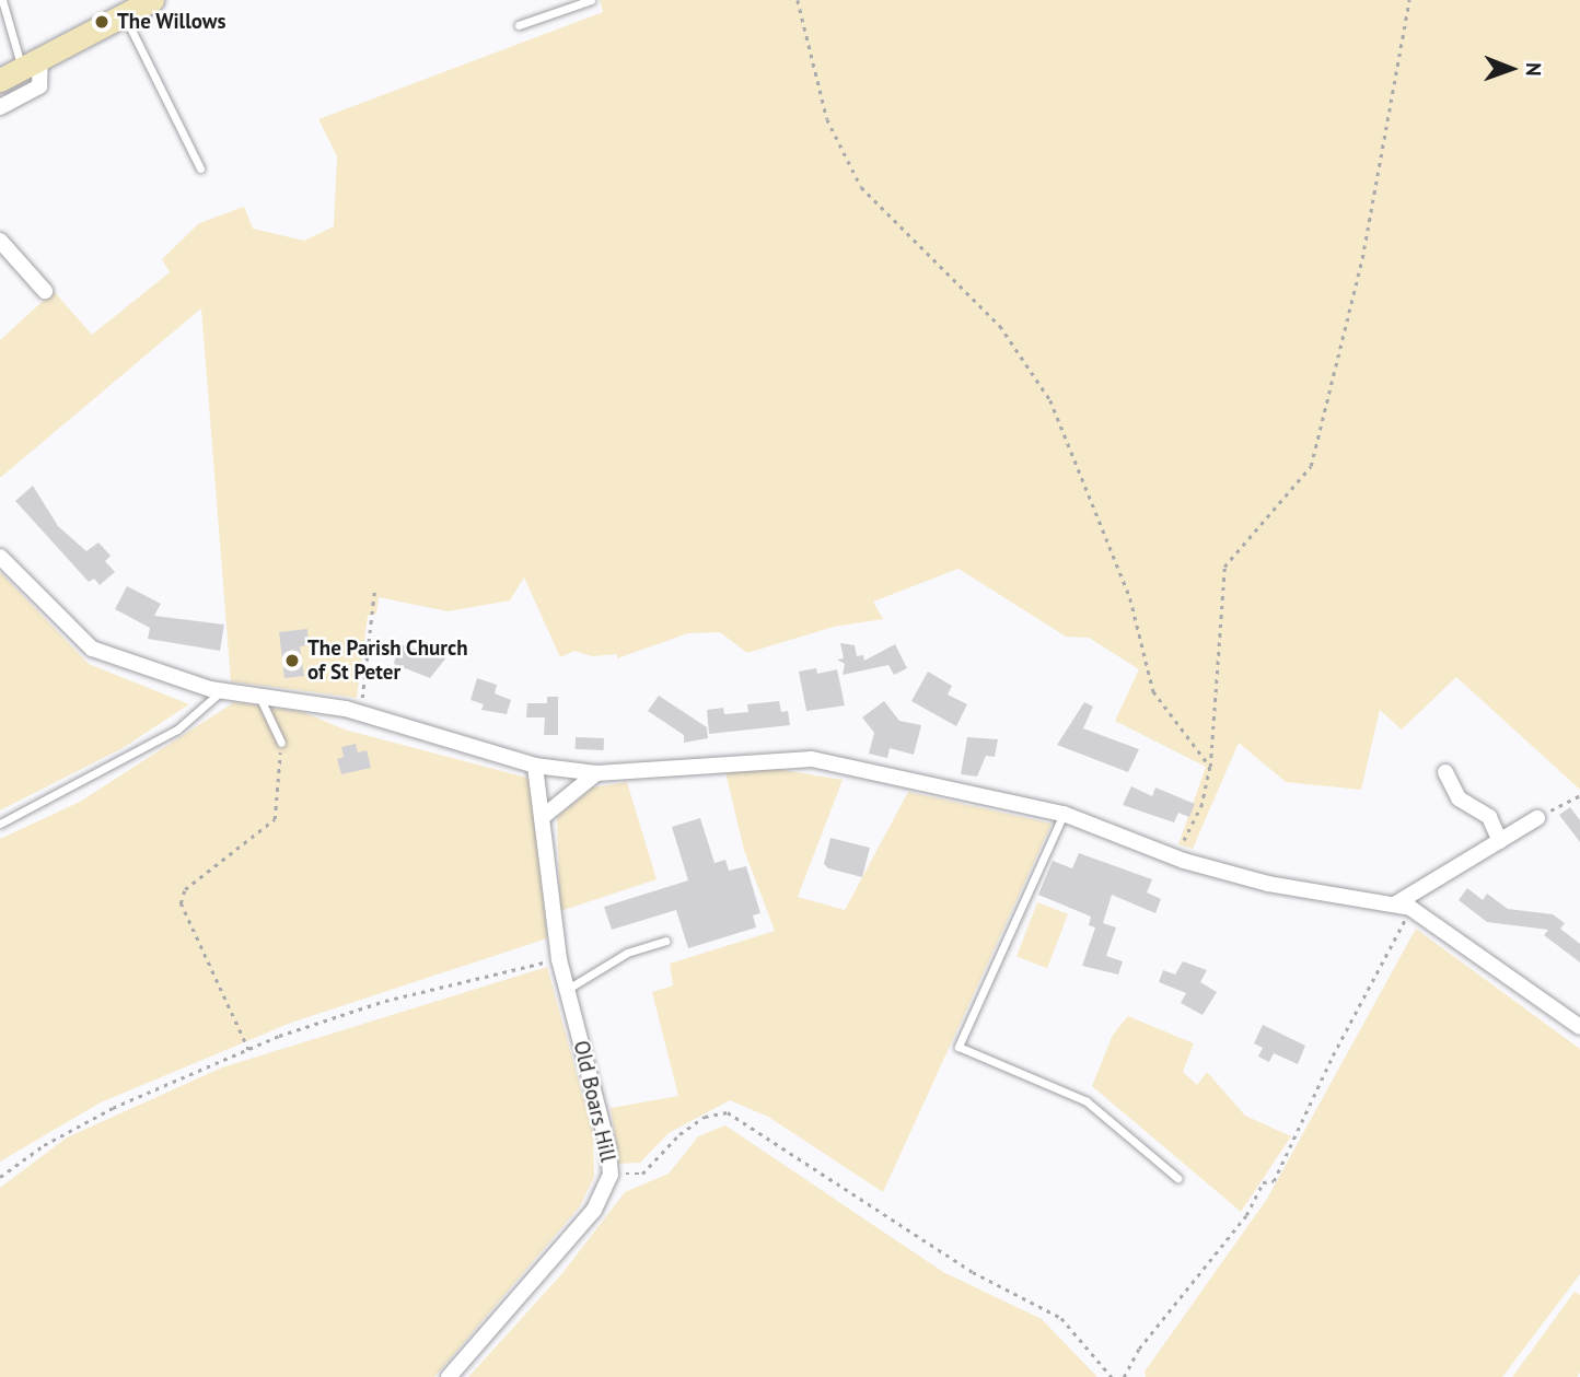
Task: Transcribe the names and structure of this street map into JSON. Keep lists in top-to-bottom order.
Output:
{
  "streets": {
    "street": ["Old Boars Hill"]
  },
  "places": ["The Willows", "The Parish Church of St Peter"],
  "north": "right"
}
